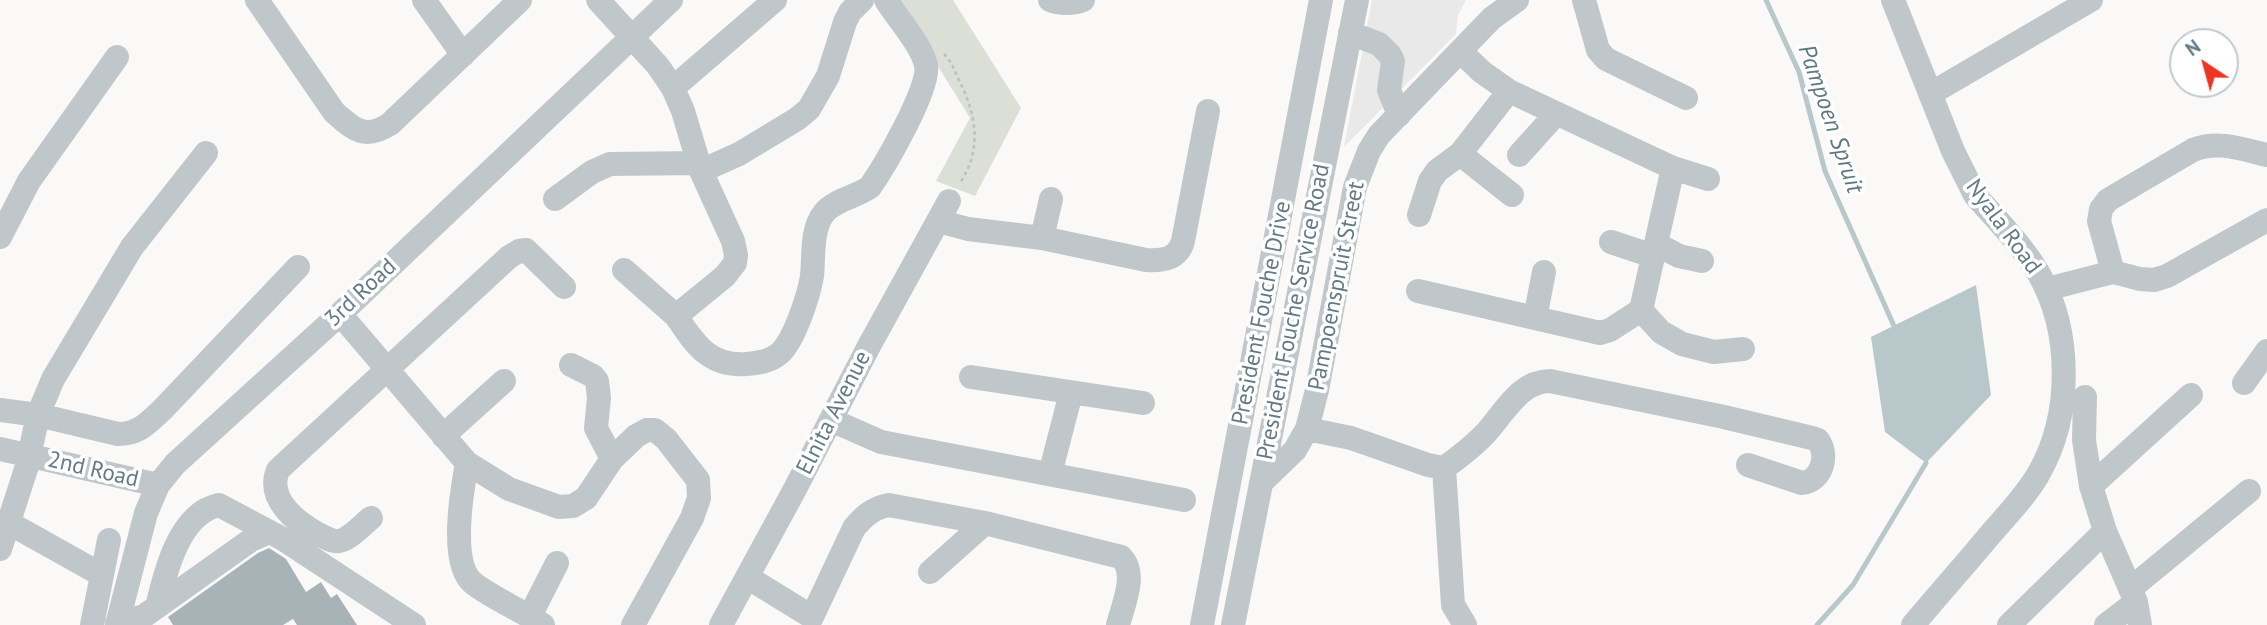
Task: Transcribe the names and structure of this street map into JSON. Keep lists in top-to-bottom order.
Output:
{
  "streets": {
    "street": [
      "Nyala Road",
      "Pampoenspruit Street",
      "3rd Road",
      "President Fouche Service Road",
      "President Fouche Drive",
      "Elnita Avenue",
      "2nd Road"
    ]
  },
  "crossings": [
    ["Pampoenspruit Street", "President Fouche Service Road"],
    ["3rd Road", "2nd Road"]
  ],
  "water": ["Pampoen Spruit"],
  "north": "top left"
}
